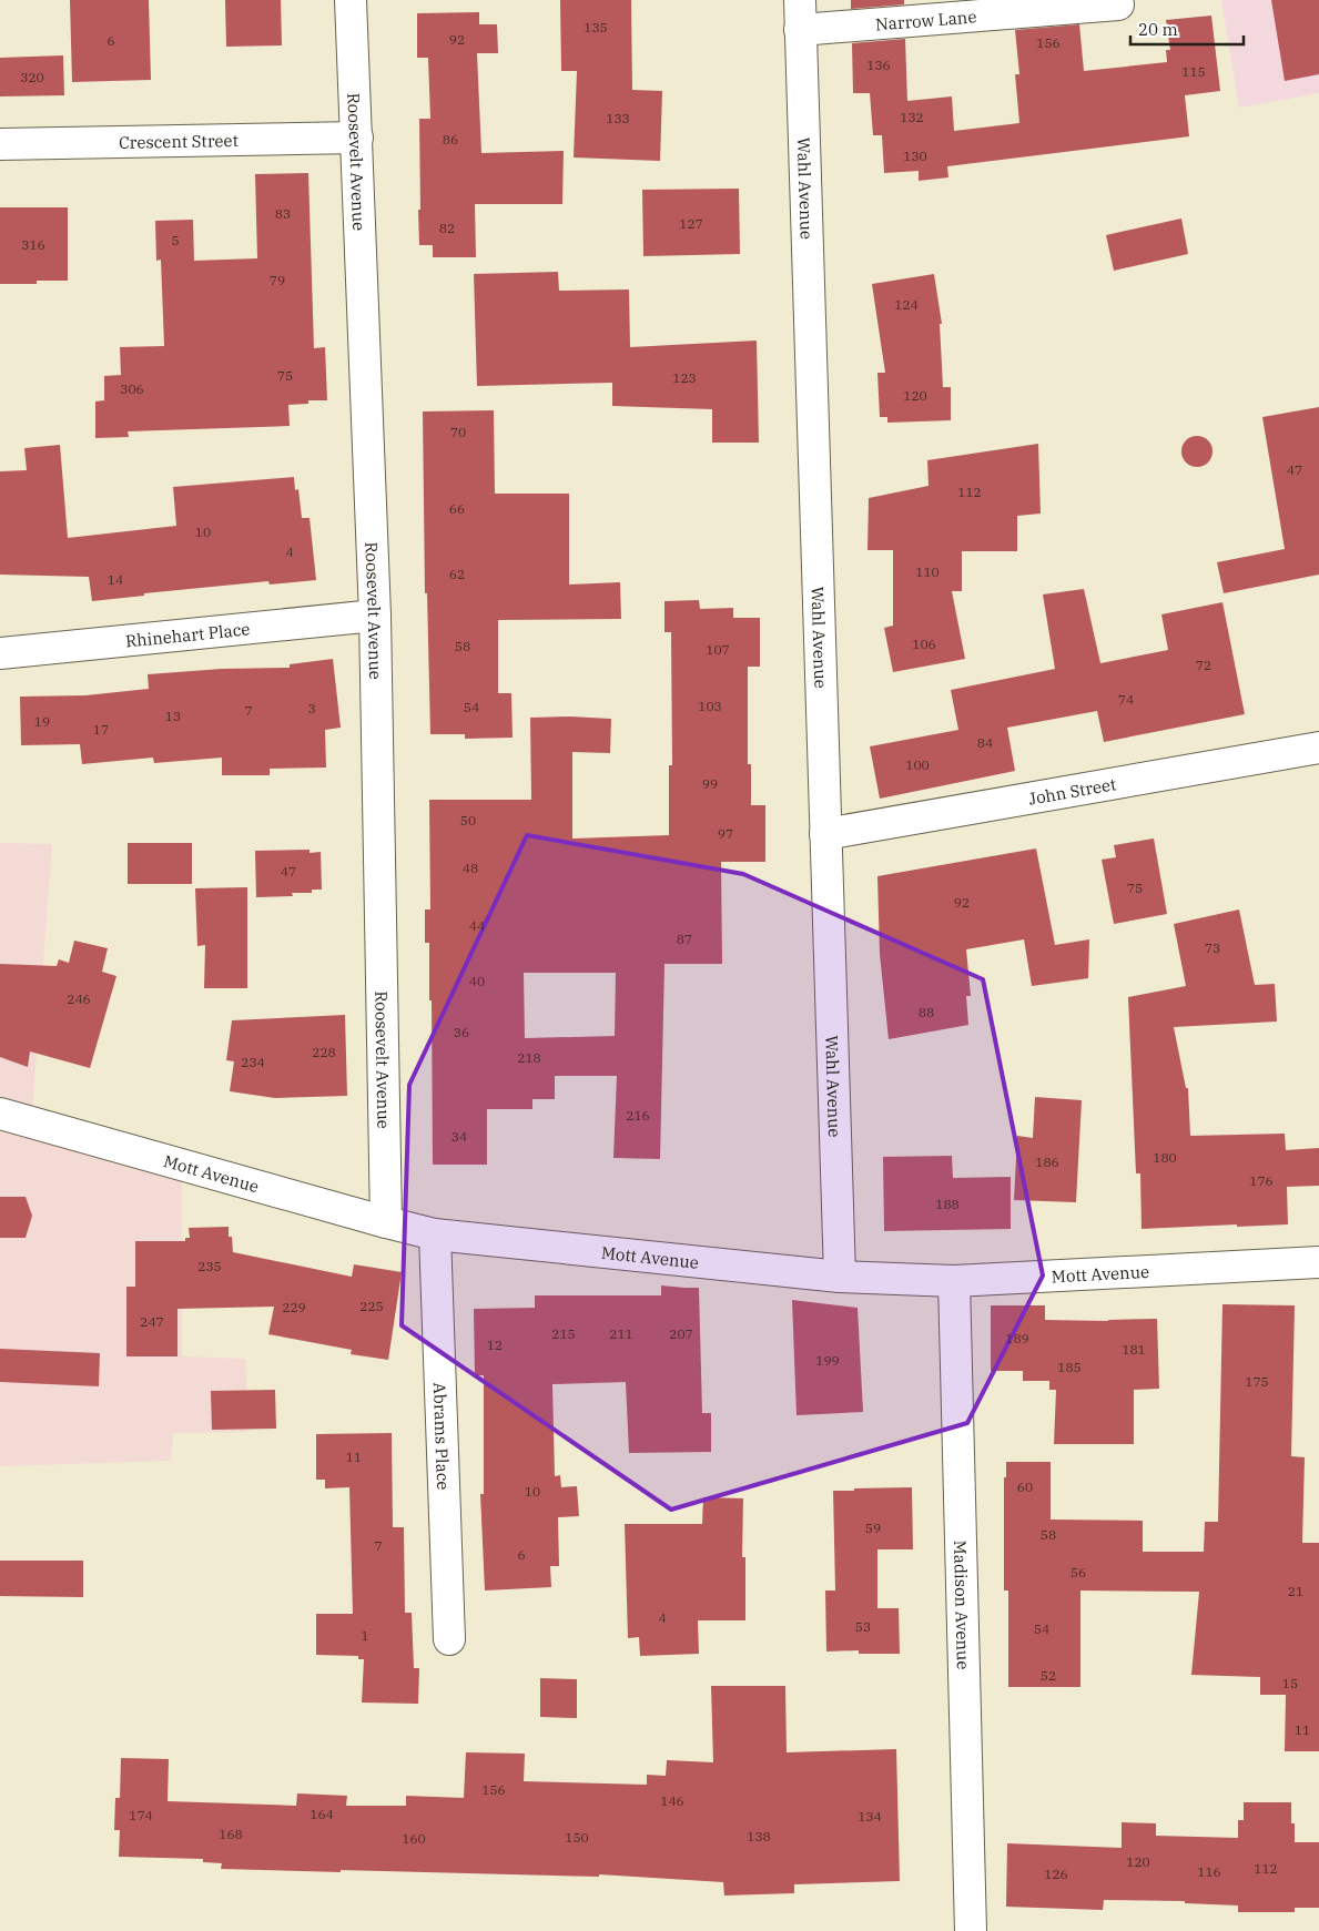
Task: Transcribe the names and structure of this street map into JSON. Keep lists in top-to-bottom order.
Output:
{
  "streets": {
    "street": [
      "Narrow Lane",
      "Crescent Street",
      "Roosevelt Avenue",
      "Wahl Avenue",
      "Rhinehart Place",
      "John Street",
      "Mott Avenue",
      "Abrams Place",
      "Madison Avenue"
    ]
  },
  "crossings": [
    ["Narrow Lane", "Wahl Avenue"],
    ["Crescent Street", "Roosevelt Avenue"],
    ["Roosevelt Avenue", "Rhinehart Place"],
    ["Roosevelt Avenue", "Mott Avenue"],
    ["Wahl Avenue", "John Street"],
    ["Wahl Avenue", "Mott Avenue"],
    ["Mott Avenue", "Abrams Place"],
    ["Mott Avenue", "Madison Avenue"]
  ],
  "house_numbers": [
    "135",
    "92",
    "6",
    "156",
    "136",
    "115",
    "320",
    "132",
    "133",
    "86",
    "130",
    "83",
    "127",
    "82",
    "5",
    "316",
    "79",
    "124",
    "75",
    "123",
    "306",
    "120",
    "70",
    "47",
    "112",
    "66",
    "10",
    "4",
    "110",
    "62",
    "14",
    "106",
    "58",
    "107",
    "72",
    "74",
    "103",
    "54",
    "3",
    "7",
    "13",
    "19",
    "17",
    "84",
    "100",
    "99",
    "50",
    "97",
    "48",
    "47",
    "75",
    "92",
    "44",
    "87",
    "73",
    "40",
    "246",
    "88",
    "36",
    "228",
    "218",
    "234",
    "216",
    "34",
    "180",
    "186",
    "176",
    "188",
    "235",
    "225",
    "229",
    "247",
    "215",
    "211",
    "207",
    "189",
    "12",
    "181",
    "199",
    "185",
    "175",
    "11",
    "60",
    "10",
    "59",
    "58",
    "7",
    "6",
    "56",
    "21",
    "4",
    "53",
    "54",
    "1",
    "52",
    "15",
    "11",
    "156",
    "146",
    "164",
    "174",
    "134",
    "168",
    "138",
    "150",
    "160",
    "120",
    "112",
    "116",
    "126"
  ],
  "scale_bar": "20 m"
}
